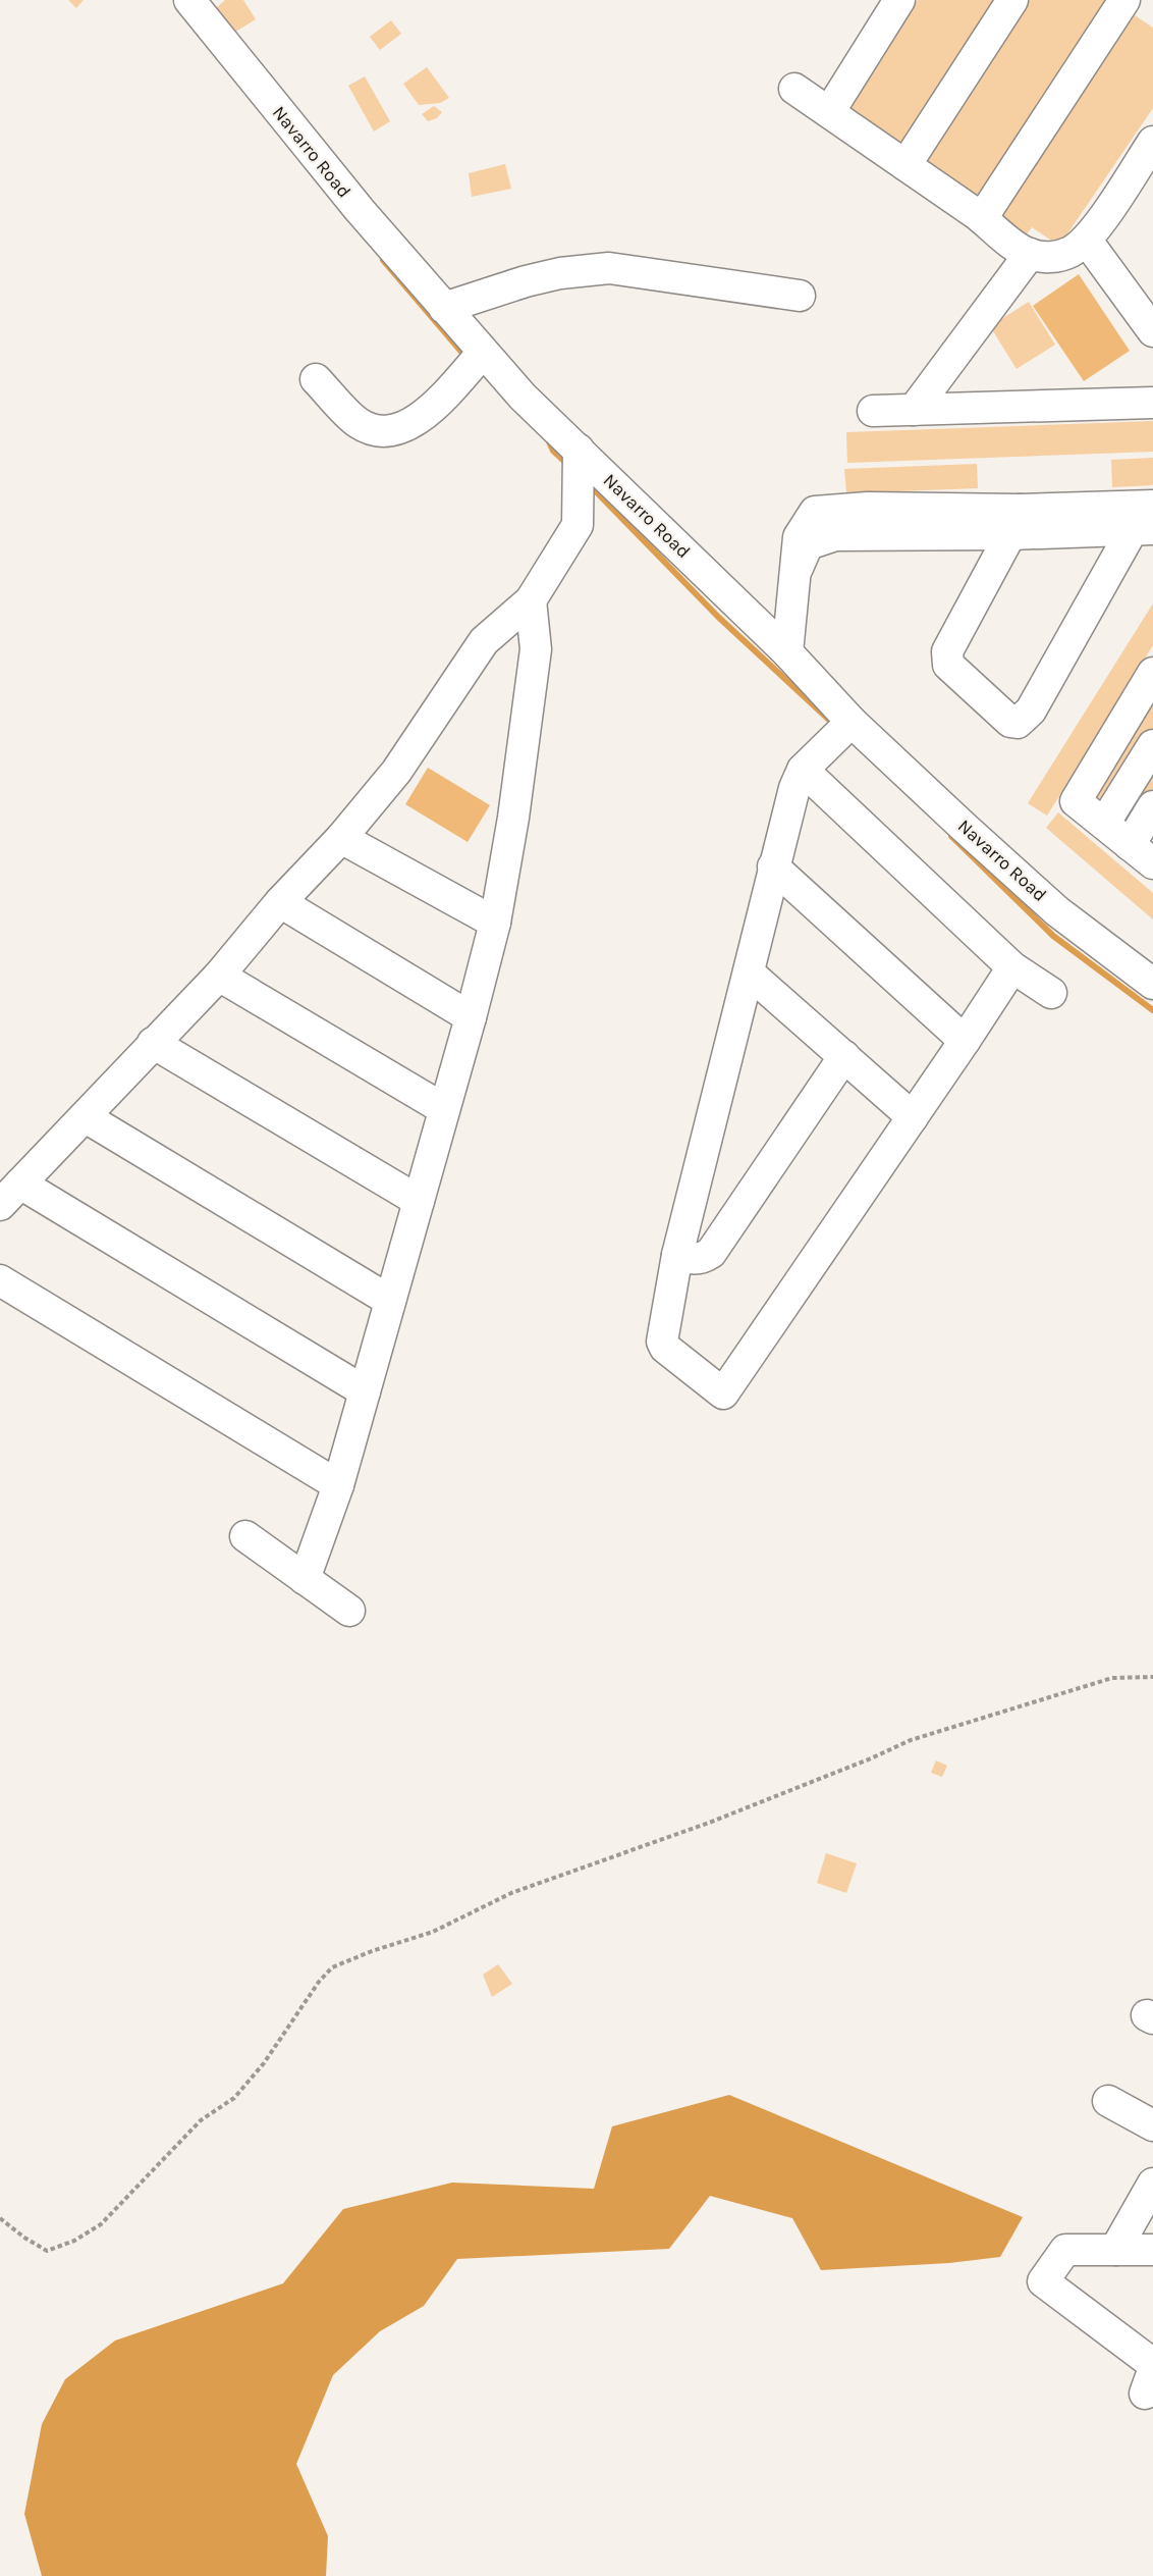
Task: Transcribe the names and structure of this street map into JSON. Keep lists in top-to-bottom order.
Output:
{
  "streets": {
    "street": ["Navarro Road"]
  }
}
